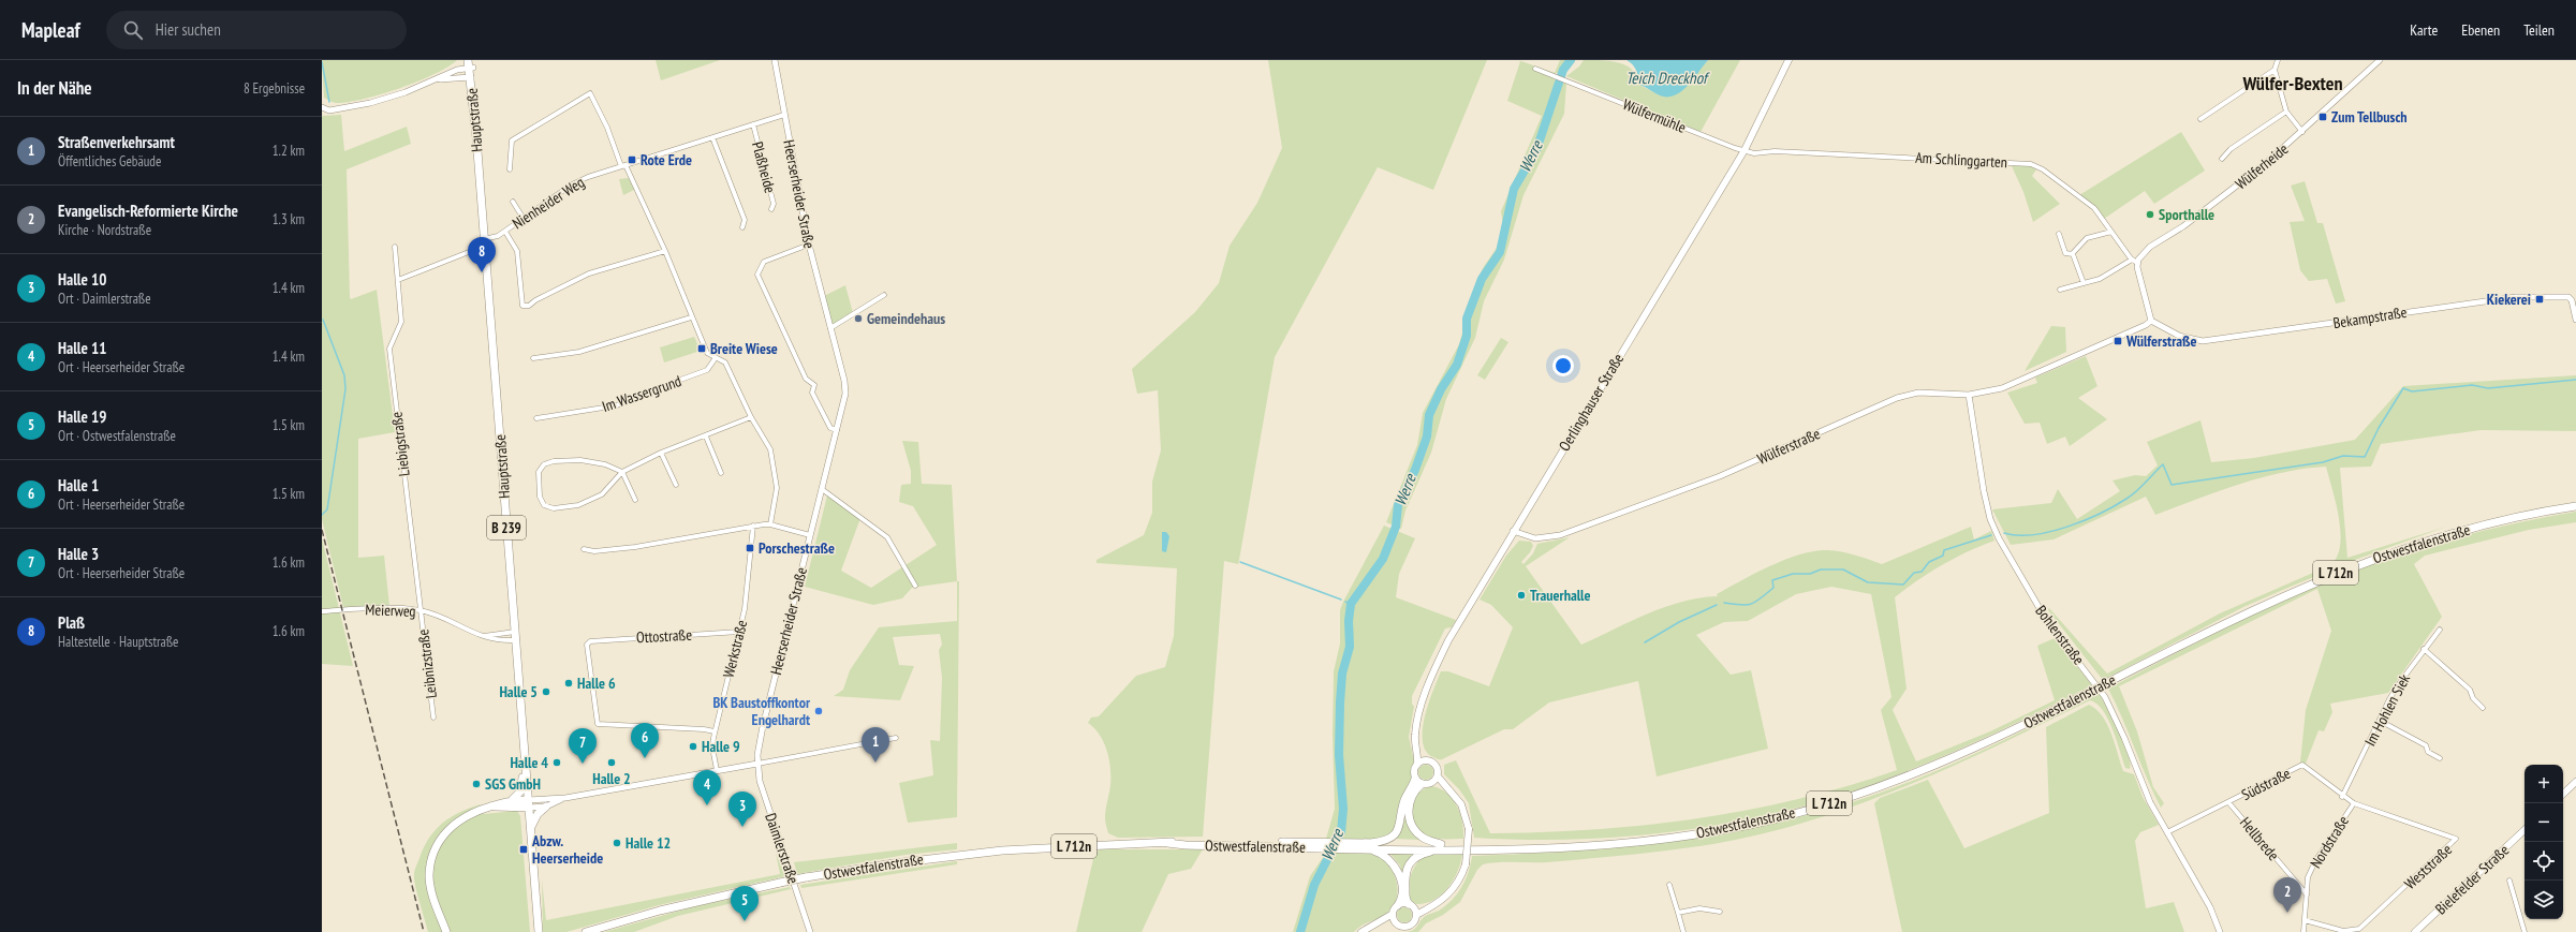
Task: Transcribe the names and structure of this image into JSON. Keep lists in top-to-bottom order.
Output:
{
  "streets": {
    "main road": [
      "Hauptstraße",
      "Oerlinghauser Straße",
      "B 239",
      "Ostwestfalenstraße",
      "L 712n",
      "Bielefelder Straße"
    ],
    "street": [
      "Wülfermühle",
      "Am Schlinggarten",
      "Wülferheide",
      "Plaßheide",
      "Heerserheider Straße",
      "Nienheider Weg",
      "Bekampstraße",
      "Im Wassergrund",
      "Liebigstraße",
      "Wülferstraße",
      "Meierweg",
      "Bohlenstraße",
      "Ottostraße",
      "Werkstraße",
      "Leibnizstraße",
      "Im Hohlen Siek",
      "Südstraße",
      "Hellbrede",
      "Nordstraße",
      "Daimlerstraße",
      "Weststraße"
    ]
  },
  "crossings": [
    ["Wülfermühle", "Am Schlinggarten"],
    ["Wülfermühle", "Oerlinghauser Straße"],
    ["Hauptstraße", "Nienheider Weg"],
    ["Hauptstraße", "Meierweg"],
    ["Am Schlinggarten", "Wülferheide"],
    ["Am Schlinggarten", "Oerlinghauser Straße"],
    ["Plaßheide", "Nienheider Weg"],
    ["Heerserheider Straße", "Nienheider Weg"],
    ["Heerserheider Straße", "Daimlerstraße"],
    ["Bekampstraße", "Wülferstraße"],
    ["Oerlinghauser Straße", "Wülferstraße"],
    ["Oerlinghauser Straße", "L 712n"],
    ["Liebigstraße", "Meierweg"],
    ["Liebigstraße", "Leibnizstraße"],
    ["Wülferstraße", "Bohlenstraße"],
    ["Ostwestfalenstraße", "L 712n"],
    ["Meierweg", "Leibnizstraße"],
    ["Bohlenstraße", "Südstraße"],
    ["Ottostraße", "Werkstraße"],
    ["Im Hohlen Siek", "Südstraße"],
    ["Südstraße", "Hellbrede"],
    ["Südstraße", "Nordstraße"],
    ["Südstraße", "Weststraße"],
    ["Hellbrede", "Nordstraße"],
    ["Nordstraße", "Weststraße"]
  ],
  "districts": ["Wülfer-Bexten"],
  "water": ["Teich Dreckhof", "Werre"],
  "places": {
    "transit": [
      "Zum Tellbusch",
      "Rote Erde",
      "Kiekerei",
      "Wülferstraße",
      "Breite Wiese",
      "Porschestraße",
      "Abzw. Heerserheide"
    ],
    "other": [
      "Sporthalle",
      "Gemeindehaus",
      "Trauerhalle",
      "Halle 6",
      "Halle 5",
      "BK Baustoffkontor Engelhardt",
      "Halle 9",
      "Halle 4",
      "Halle 2",
      "SGS GmbH",
      "Halle 12"
    ]
  },
  "page": {
    "header": "Mapleaf",
    "search": "Hier suchen",
    "nav": ["Karte", "Ebenen", "Teilen"],
    "heading": ["In der Nähe", "8 Ergebnisse"],
    "list": [
      {
        "mark": "1",
        "name": "Straßenverkehrsamt",
        "note": "Öffentliches Gebäude",
        "value": "1.2 km"
      },
      {
        "mark": "2",
        "name": "Evangelisch-Reformierte Kirche",
        "note": "Kirche · Nordstraße",
        "value": "1.3 km"
      },
      {
        "mark": "3",
        "name": "Halle 10",
        "note": "Ort · Daimlerstraße",
        "value": "1.4 km"
      },
      {
        "mark": "4",
        "name": "Halle 11",
        "note": "Ort · Heerserheider Straße",
        "value": "1.4 km"
      },
      {
        "mark": "5",
        "name": "Halle 19",
        "note": "Ort · Ostwestfalenstraße",
        "value": "1.5 km"
      },
      {
        "mark": "6",
        "name": "Halle 1",
        "note": "Ort · Heerserheider Straße",
        "value": "1.5 km"
      },
      {
        "mark": "7",
        "name": "Halle 3",
        "note": "Ort · Heerserheider Straße",
        "value": "1.6 km"
      },
      {
        "mark": "8",
        "name": "Plaß",
        "note": "Haltestelle · Hauptstraße",
        "value": "1.6 km"
      }
    ],
    "pins": [
      "8",
      "6",
      "1",
      "7",
      "4",
      "3",
      "2",
      "5"
    ],
    "map_buttons": ["+", "−"]
  }
}
